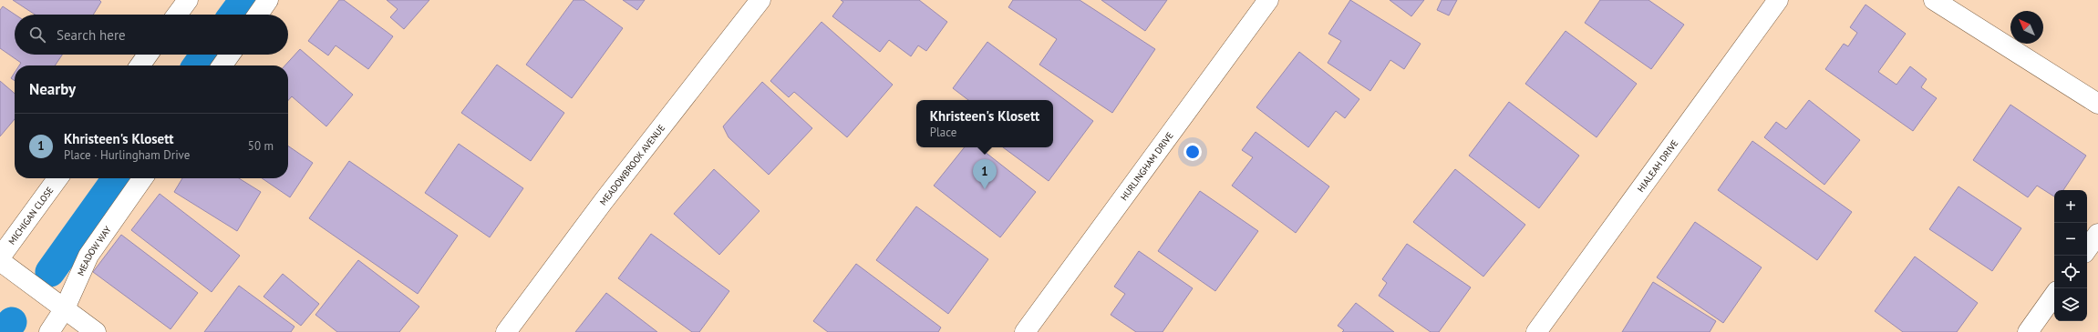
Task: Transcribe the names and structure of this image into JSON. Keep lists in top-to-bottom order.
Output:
{
  "streets": {
    "street": [
      "MEADOWBROOK AVENUE",
      "HURLINGHAM DRIVE",
      "HIALEAH DRIVE",
      "MICHIGAN CLOSE",
      "MEADOW WAY"
    ]
  },
  "north": "top left",
  "page": {
    "search": "Search here",
    "heading": "Nearby",
    "popup": ["Khristeen's Klosett", "Place"],
    "list": [
      {
        "mark": "1",
        "name": "Khristeen's Klosett",
        "note": "Place · Hurlingham Drive",
        "value": "50 m"
      }
    ],
    "pins": "1",
    "map_buttons": ["+", "−"]
  }
}
